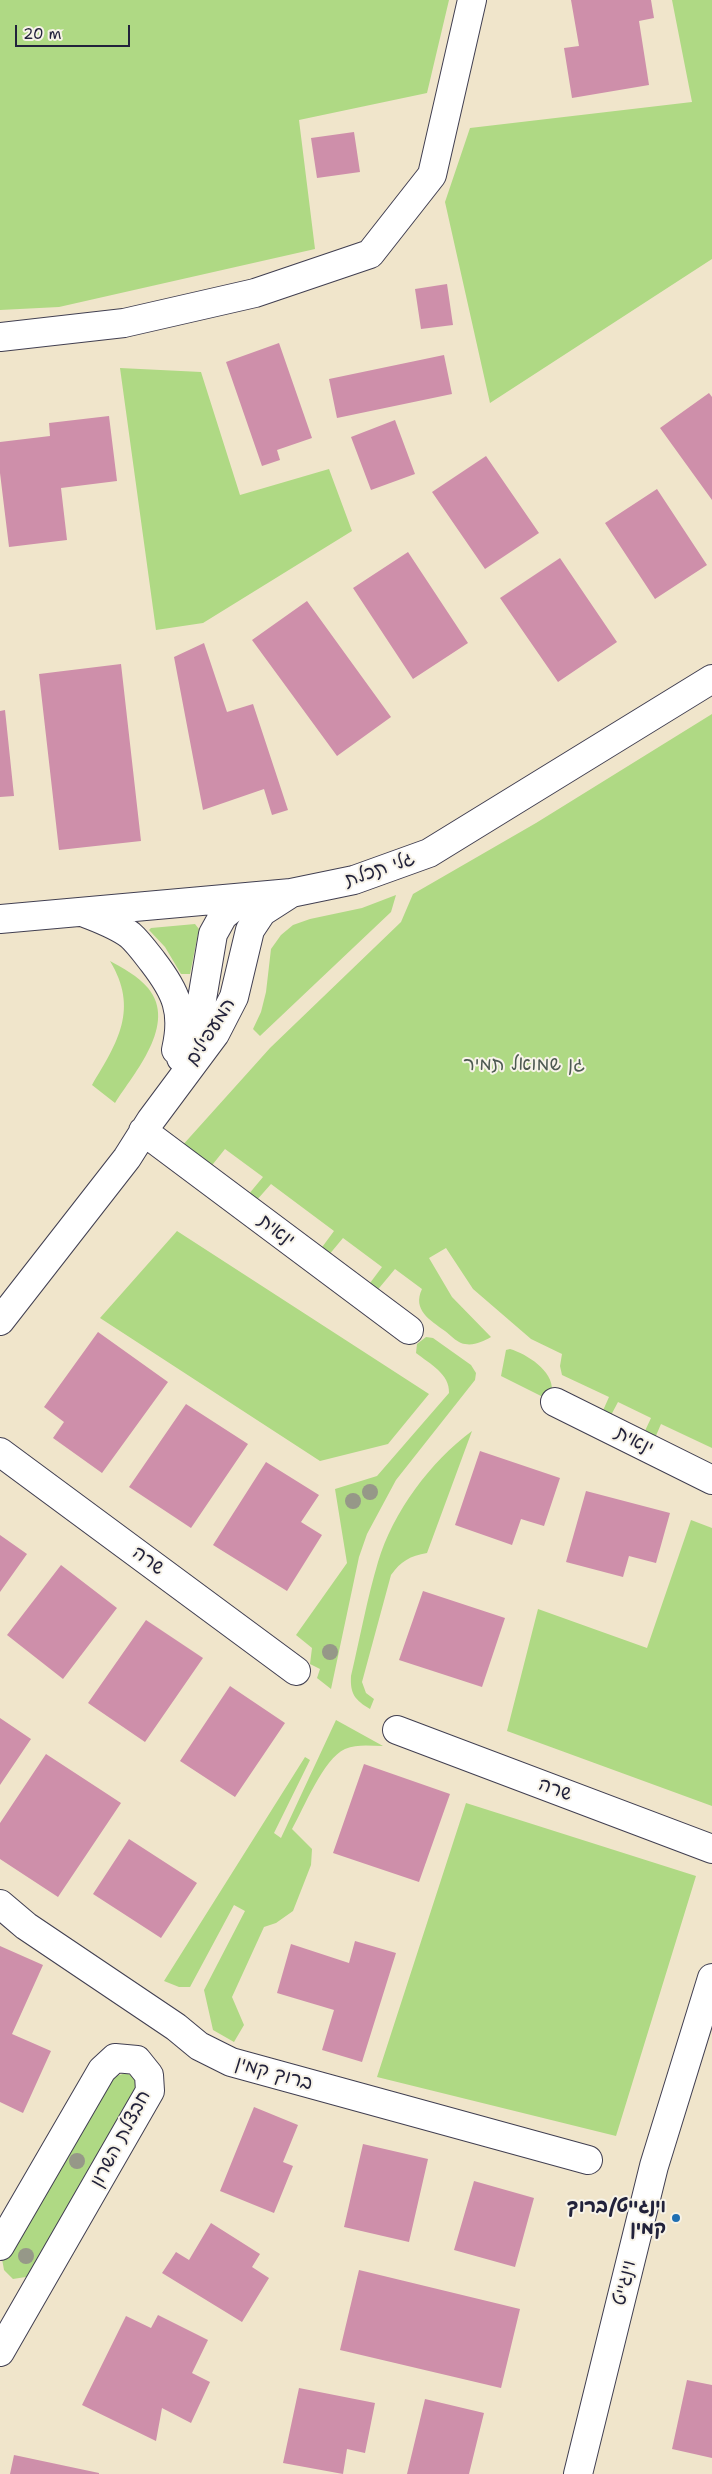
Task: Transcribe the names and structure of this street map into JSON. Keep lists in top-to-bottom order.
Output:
{
  "streets": {
    "street": [
      "גלי תכלת",
      "המעפילים",
      "ינאית",
      "שרה",
      "ברוך קמין",
      "חבצלת השרון",
      "וינגייט"
    ]
  },
  "crossings": [
    ["גלי תכלת", "המעפילים"],
    ["המעפילים", "ינאית"]
  ],
  "parks": ["גן שמואל תמיר"],
  "places": ["וינגייט/ברוך קמין"],
  "scale_bar": "20 m"
}
